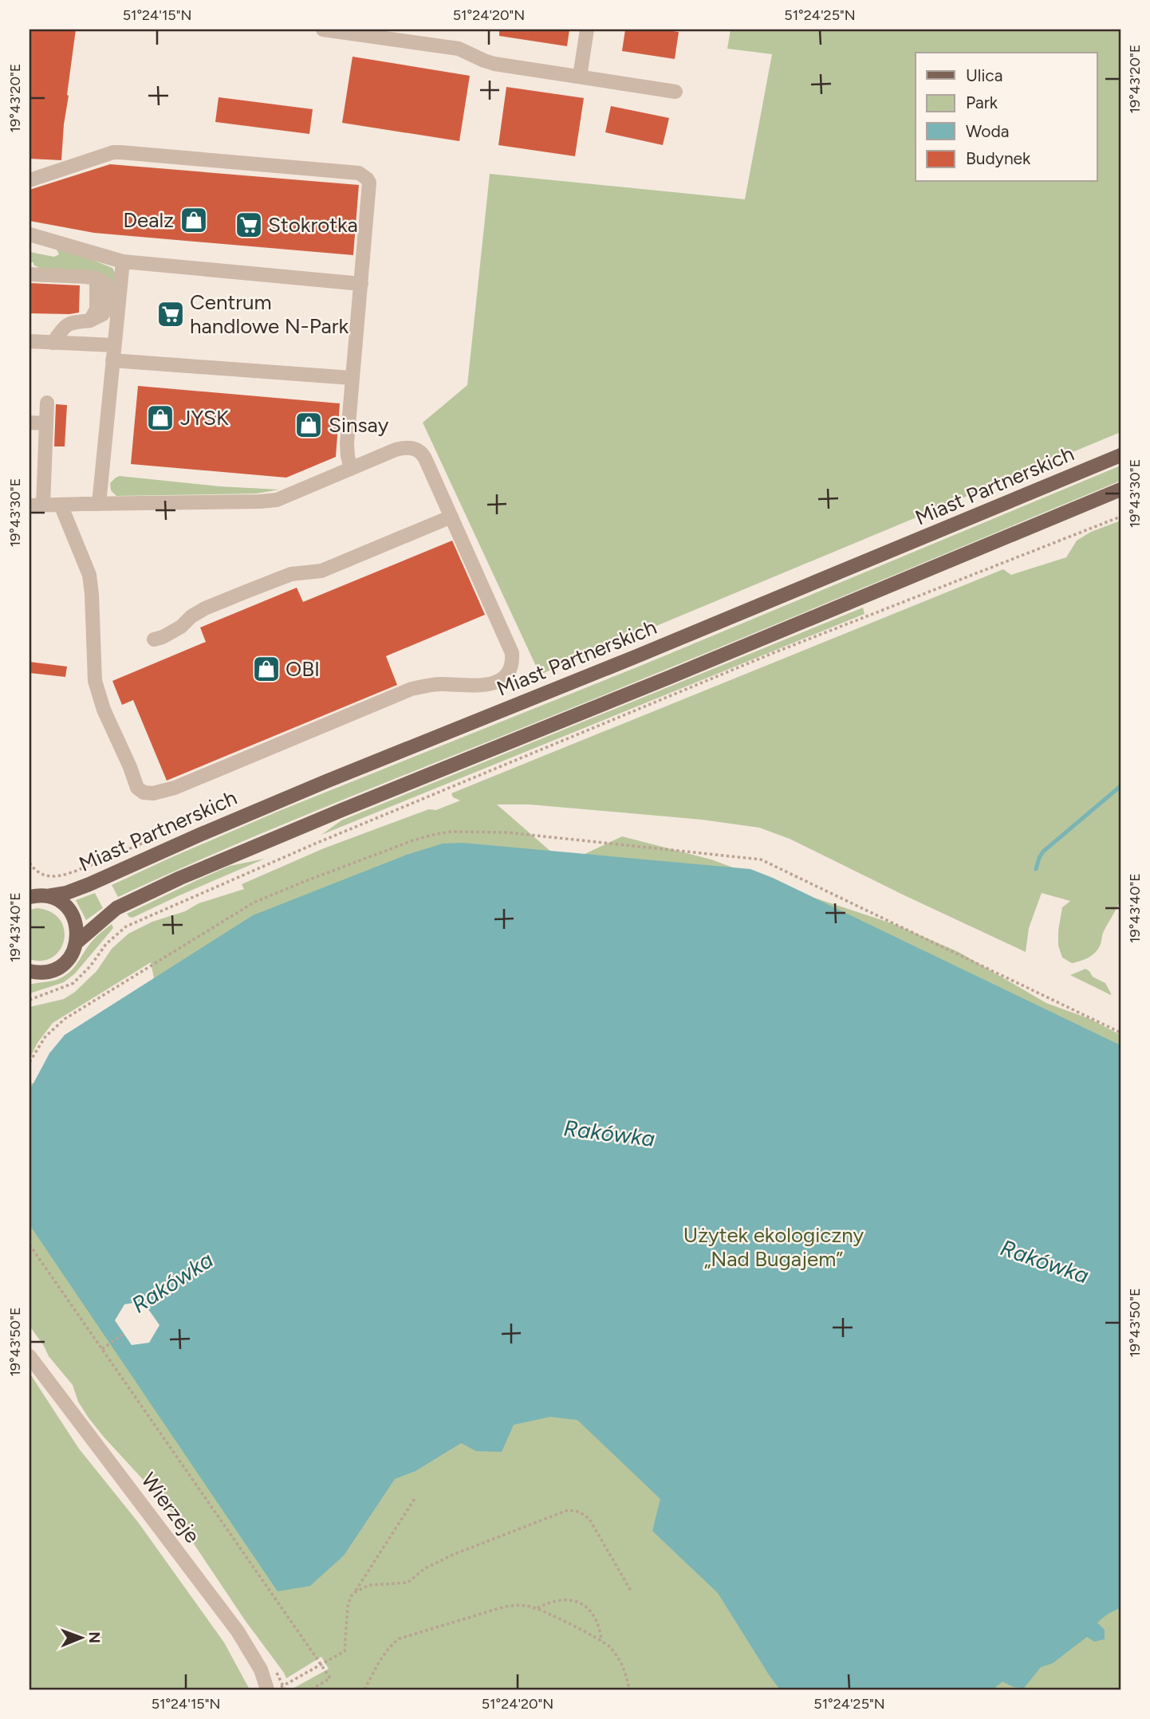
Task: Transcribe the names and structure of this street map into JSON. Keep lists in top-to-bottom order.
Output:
{
  "streets": {
    "main road": ["Miast Partnerskich"],
    "street": ["Wierzeje"]
  },
  "water": ["Rakówka"],
  "parks": ["Użytek ekologiczny „Nad Bugajem”"],
  "places": {
    "shop": [
      "Dealz",
      "JYSK",
      "Sinsay",
      "OBI"
    ],
    "supermarket": ["Stokrotka", "Centrum handlowe N-Park"]
  },
  "legend": [
    "Ulica",
    "Park",
    "Woda",
    "Budynek"
  ],
  "north": "right",
  "coordinates": [
    "51°24'15\"N",
    "51°24'20\"N",
    "51°24'25\"N",
    "19°43'20\"E",
    "19°43'30\"E",
    "19°43'40\"E",
    "19°43'50\"E"
  ]
}
